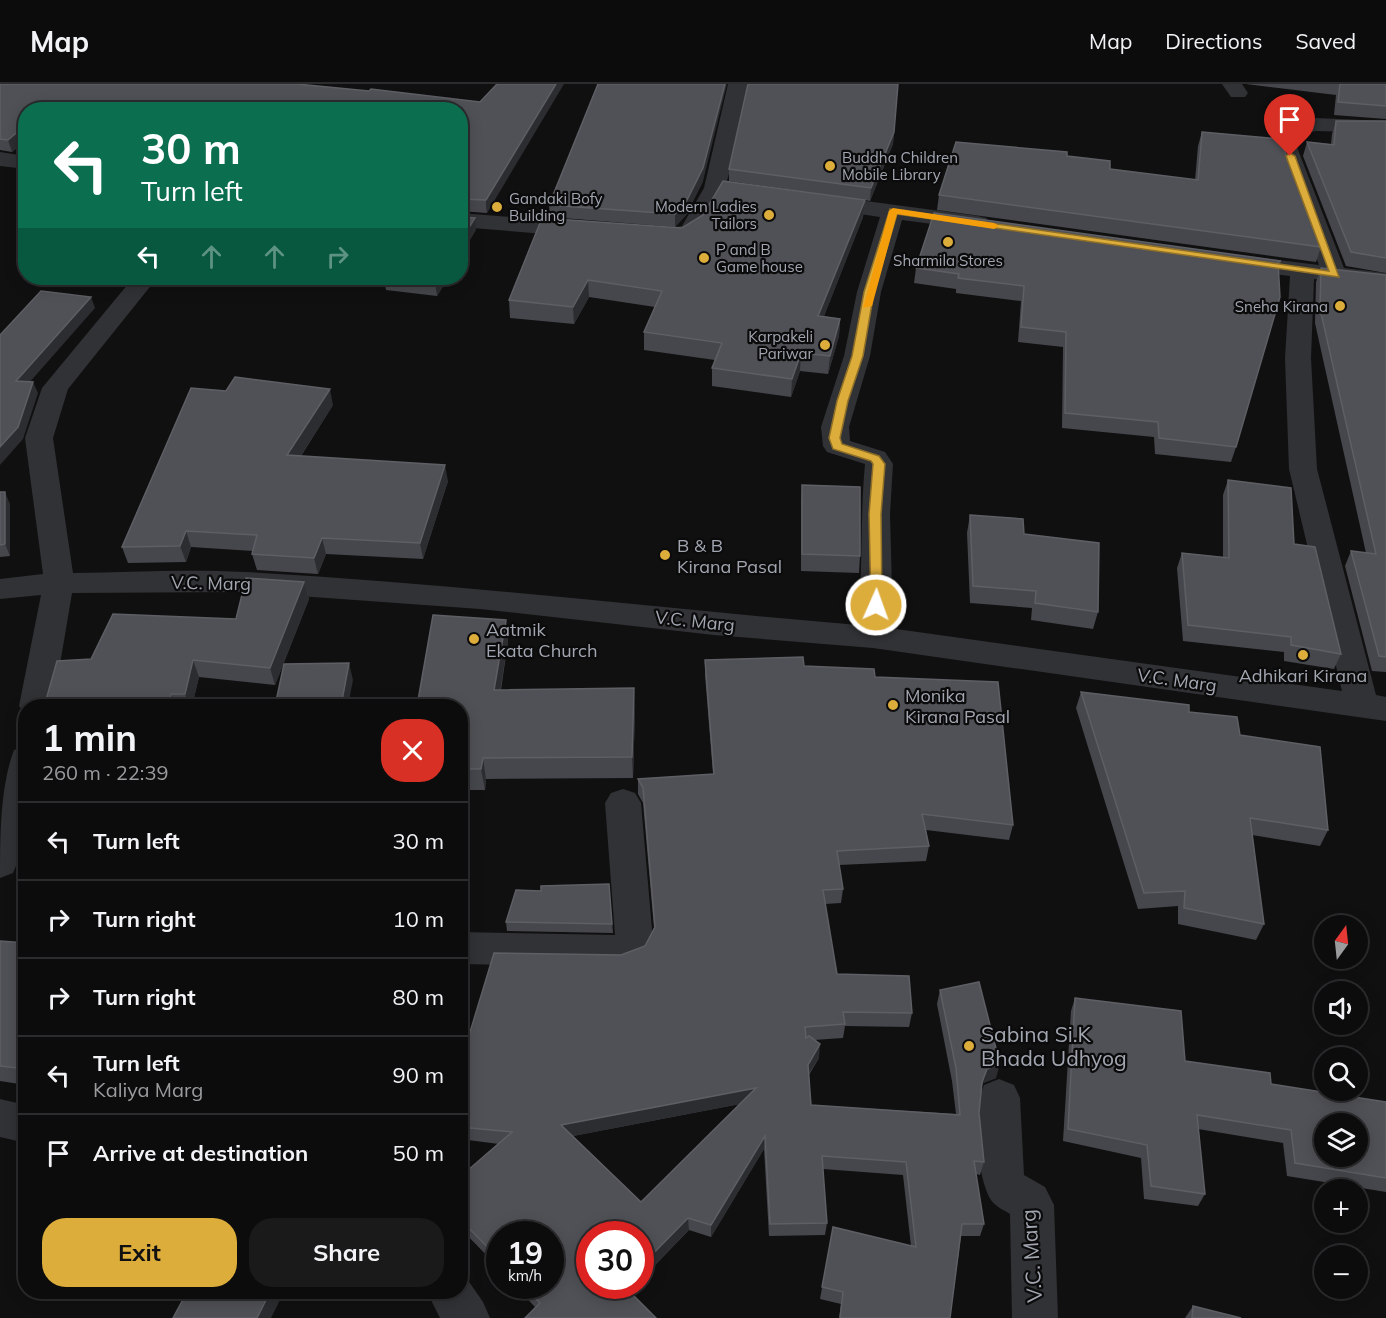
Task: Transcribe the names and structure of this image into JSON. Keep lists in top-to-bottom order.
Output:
{
  "streets": {
    "street": ["V.C. Marg"]
  },
  "places": [
    "Buddha Children Mobile Library",
    "Gandaki Bofy Building",
    "Modern Ladies Tailors",
    "Sharmila Stores",
    "P and B Game house",
    "Sneha Kirana",
    "Karpakeli Pariwar",
    "B & B Kirana Pasal",
    "Aatmik Ekata Church",
    "Adhikari Kirana",
    "Monika Kirana Pasal",
    "Sabina Si.K Bhada Udhyog"
  ],
  "north": "top",
  "page": {
    "header": "Map",
    "nav": ["Map", "Directions", "Saved"],
    "turn": ["30 m", "Turn left"],
    "heading": ["1 min", "260 m · 22:39"],
    "list": [
      {
        "name": "Turn left",
        "value": "30 m"
      },
      {
        "name": "Turn right",
        "value": "10 m"
      },
      {
        "name": "Turn right",
        "value": "80 m"
      },
      {
        "name": "Turn left",
        "note": "Kaliya Marg",
        "value": "90 m"
      },
      {
        "name": "Arrive at destination",
        "value": "50 m"
      }
    ],
    "map_buttons": ["+", "−"],
    "buttons": ["Exit", "Share"],
    "speed": "19 km/h",
    "limit": "30"
  }
}
